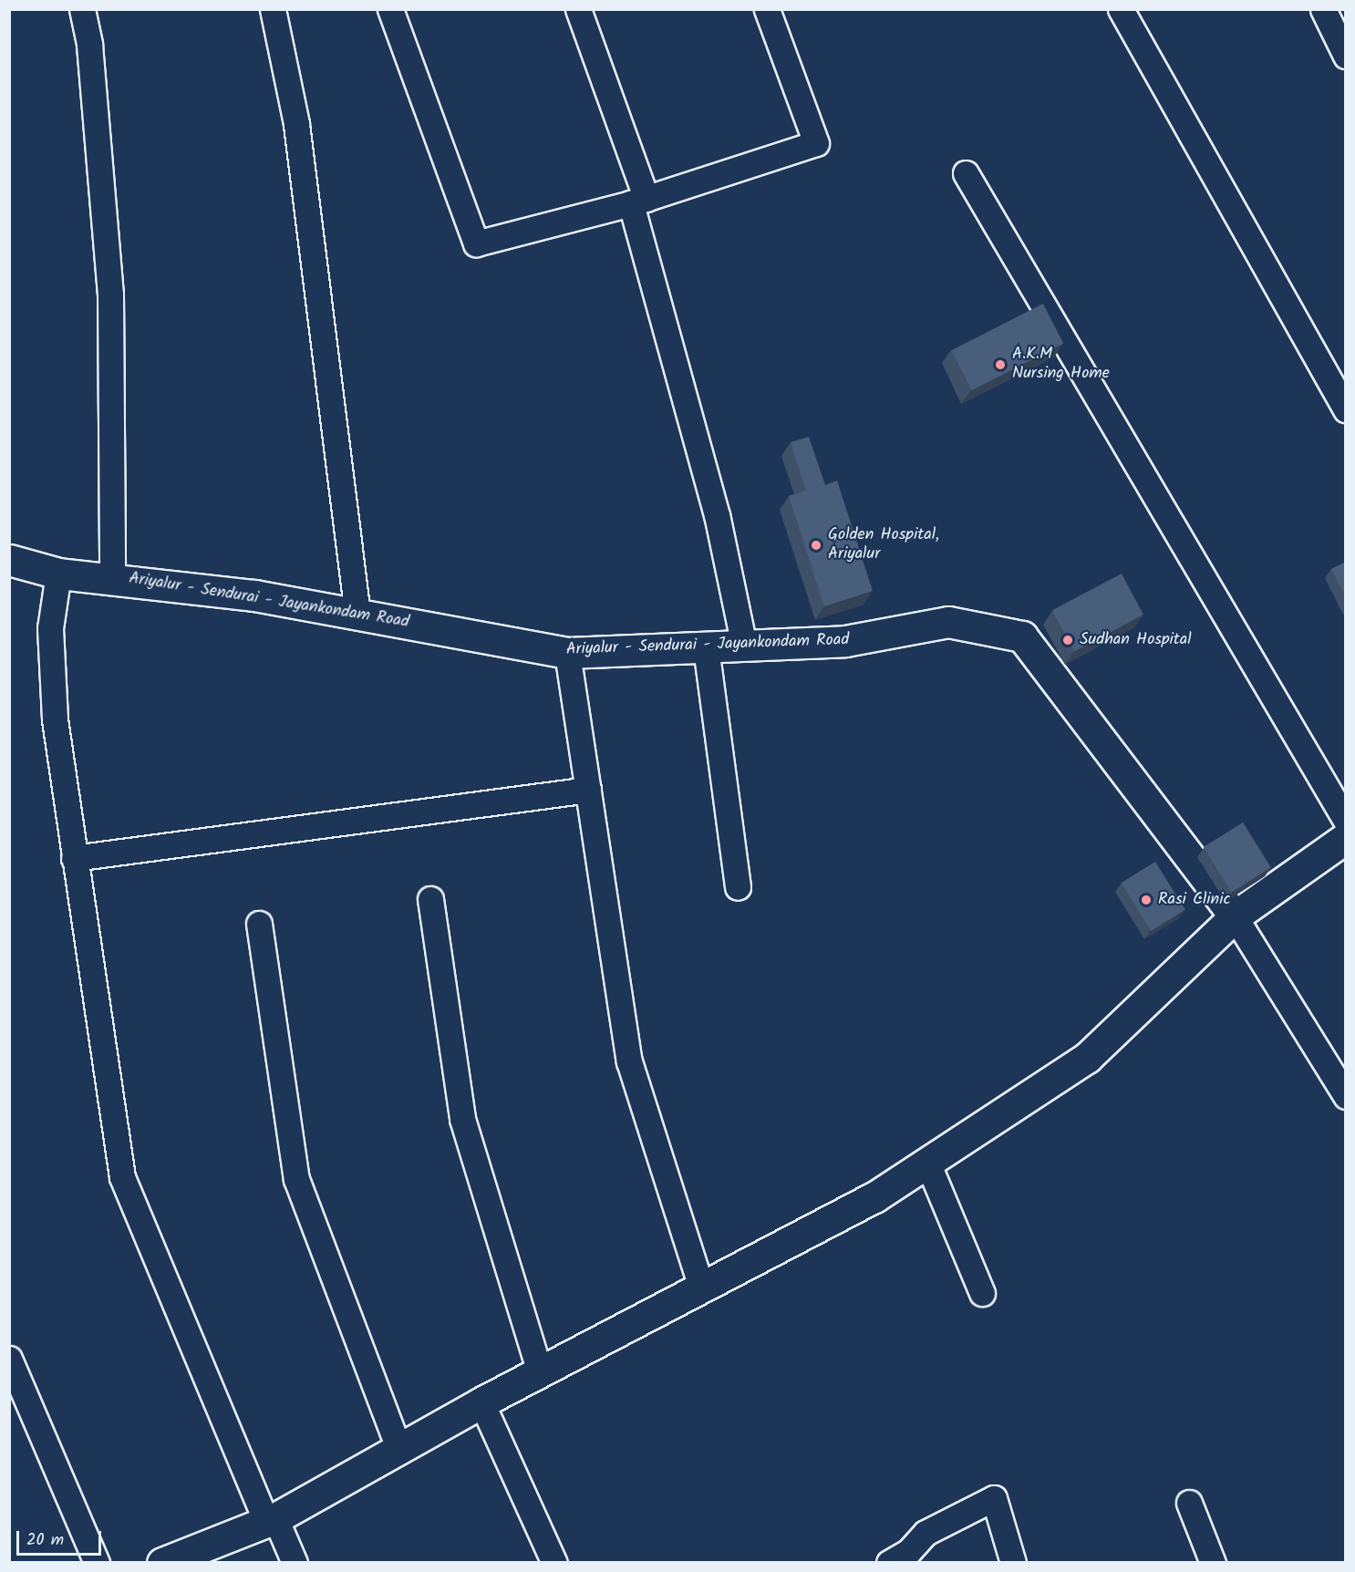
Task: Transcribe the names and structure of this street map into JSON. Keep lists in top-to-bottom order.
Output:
{
  "streets": {
    "main road": ["Ariyalur - Sendurai - Jayankondam Road"]
  },
  "places": [
    "A.K.M Nursing Home",
    "Golden Hospital, Ariyalur",
    "Sudhan Hospital",
    "Rasi Clinic"
  ],
  "scale_bar": "20 m"
}
